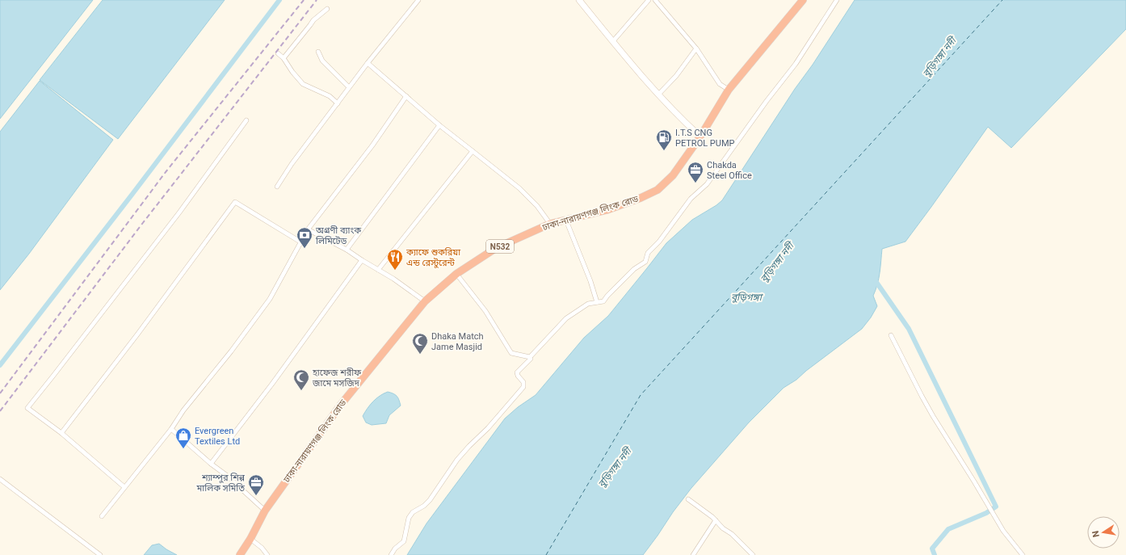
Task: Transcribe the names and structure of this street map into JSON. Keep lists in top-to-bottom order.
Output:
{
  "streets": {
    "highway": ["ঢাকা-নারায়ণগঞ্জ লিংক রোড", "N532"]
  },
  "water": ["বুড়িগঙ্গা নদী", "বুড়িগঙ্গা"],
  "places": {
    "fuel station": ["I.T.S CNG PETROL PUMP"],
    "office": ["Chakda Steel Office", "শ্যাম্পুর শিল্প মালিক সমিতি"],
    "bank": ["অগ্রণী ব্যাংক লিমিটেড"],
    "restaurant": ["ক্যাফে শুকরিয়া এন্ড রেস্টুরেন্ট"],
    "mosque": ["Dhaka Match Jame Masjid", "হাফেজ শরীফ জামে মসজিদ"],
    "shop": ["Evergreen Textiles Ltd"]
  },
  "north": "left"
}
